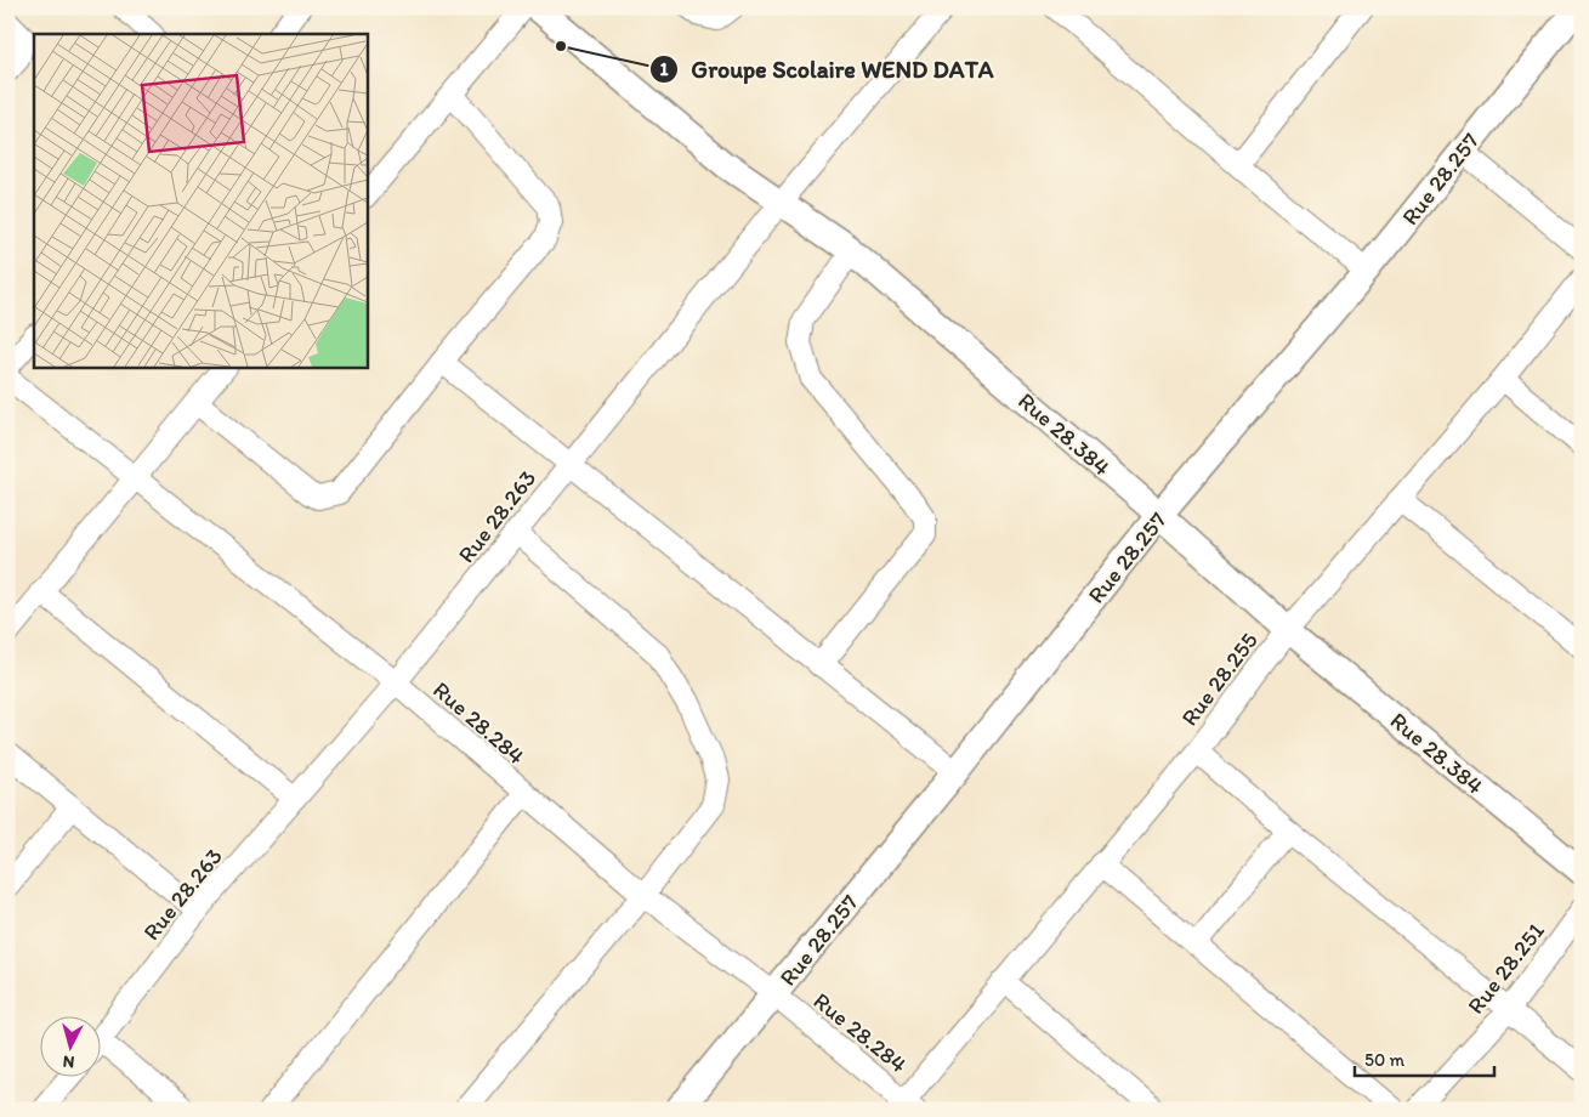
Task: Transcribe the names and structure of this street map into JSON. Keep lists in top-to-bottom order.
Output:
{
  "streets": {
    "street": [
      "Rue 28.257",
      "Rue 28.384",
      "Rue 28.263",
      "Rue 28.255",
      "Rue 28.284",
      "Rue 28.251"
    ]
  },
  "crossings": [
    ["Rue 28.257", "Rue 28.384"],
    ["Rue 28.257", "Rue 28.284"],
    ["Rue 28.384", "Rue 28.263"],
    ["Rue 28.384", "Rue 28.255"],
    ["Rue 28.263", "Rue 28.284"],
    ["Rue 28.255", "Rue 28.284"]
  ],
  "places": ["Groupe Scolaire WEND DATA"],
  "scale_bar": "50 m",
  "north": "bottom"
}
